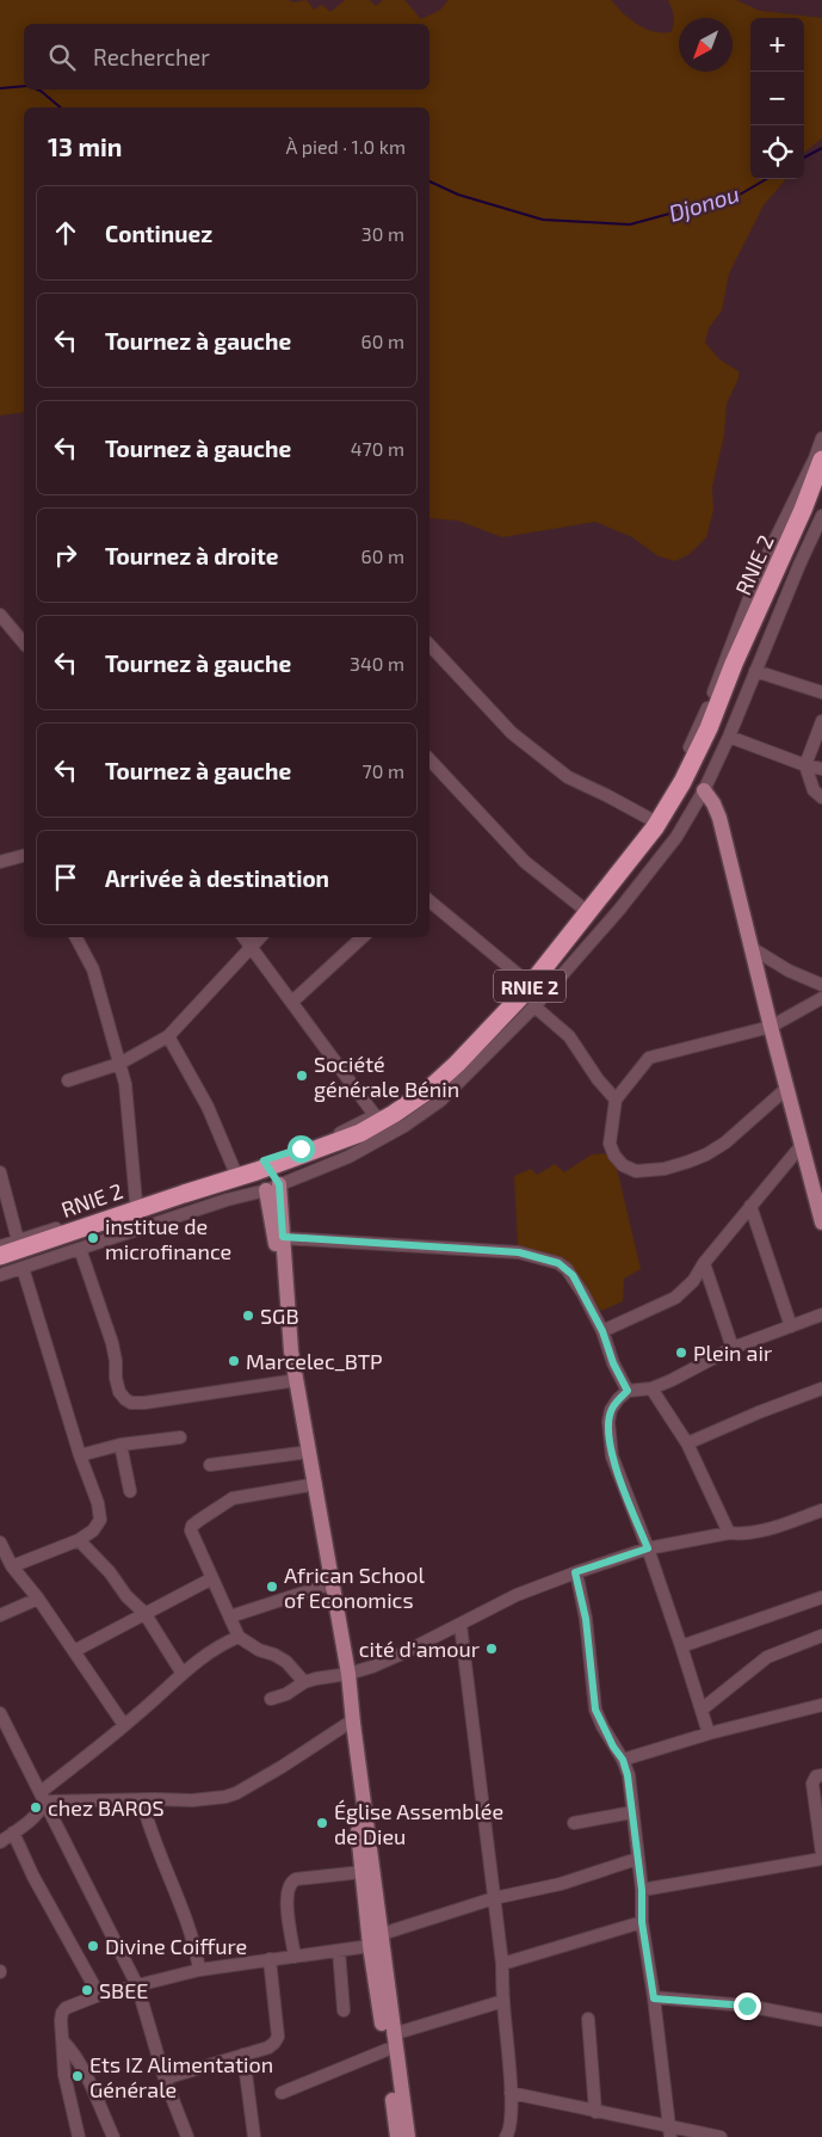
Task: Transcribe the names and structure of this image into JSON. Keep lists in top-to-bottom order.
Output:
{
  "streets": {
    "highway": ["RNIE 2"]
  },
  "water": ["Djonou"],
  "places": [
    "Société générale Bénin",
    "institue de microfinance",
    "SGB",
    "Plein air",
    "Marcelec_BTP",
    "African School of Economics",
    "cité d'amour",
    "chez BAROS",
    "Église Assemblée de Dieu",
    "Divine Coiffure",
    "SBEE",
    "Ets IZ Alimentation Générale"
  ],
  "north": "bottom left",
  "page": {
    "map_buttons": ["+", "−"],
    "search": "Rechercher",
    "heading": ["13 min", "À pied · 1.0 km"],
    "list": [
      ["Continuez", "30 m"],
      ["Tournez à gauche", "60 m"],
      ["Tournez à gauche", "470 m"],
      ["Tournez à droite", "60 m"],
      ["Tournez à gauche", "340 m"],
      ["Tournez à gauche", "70 m"],
      "Arrivée à destination"
    ]
  }
}
